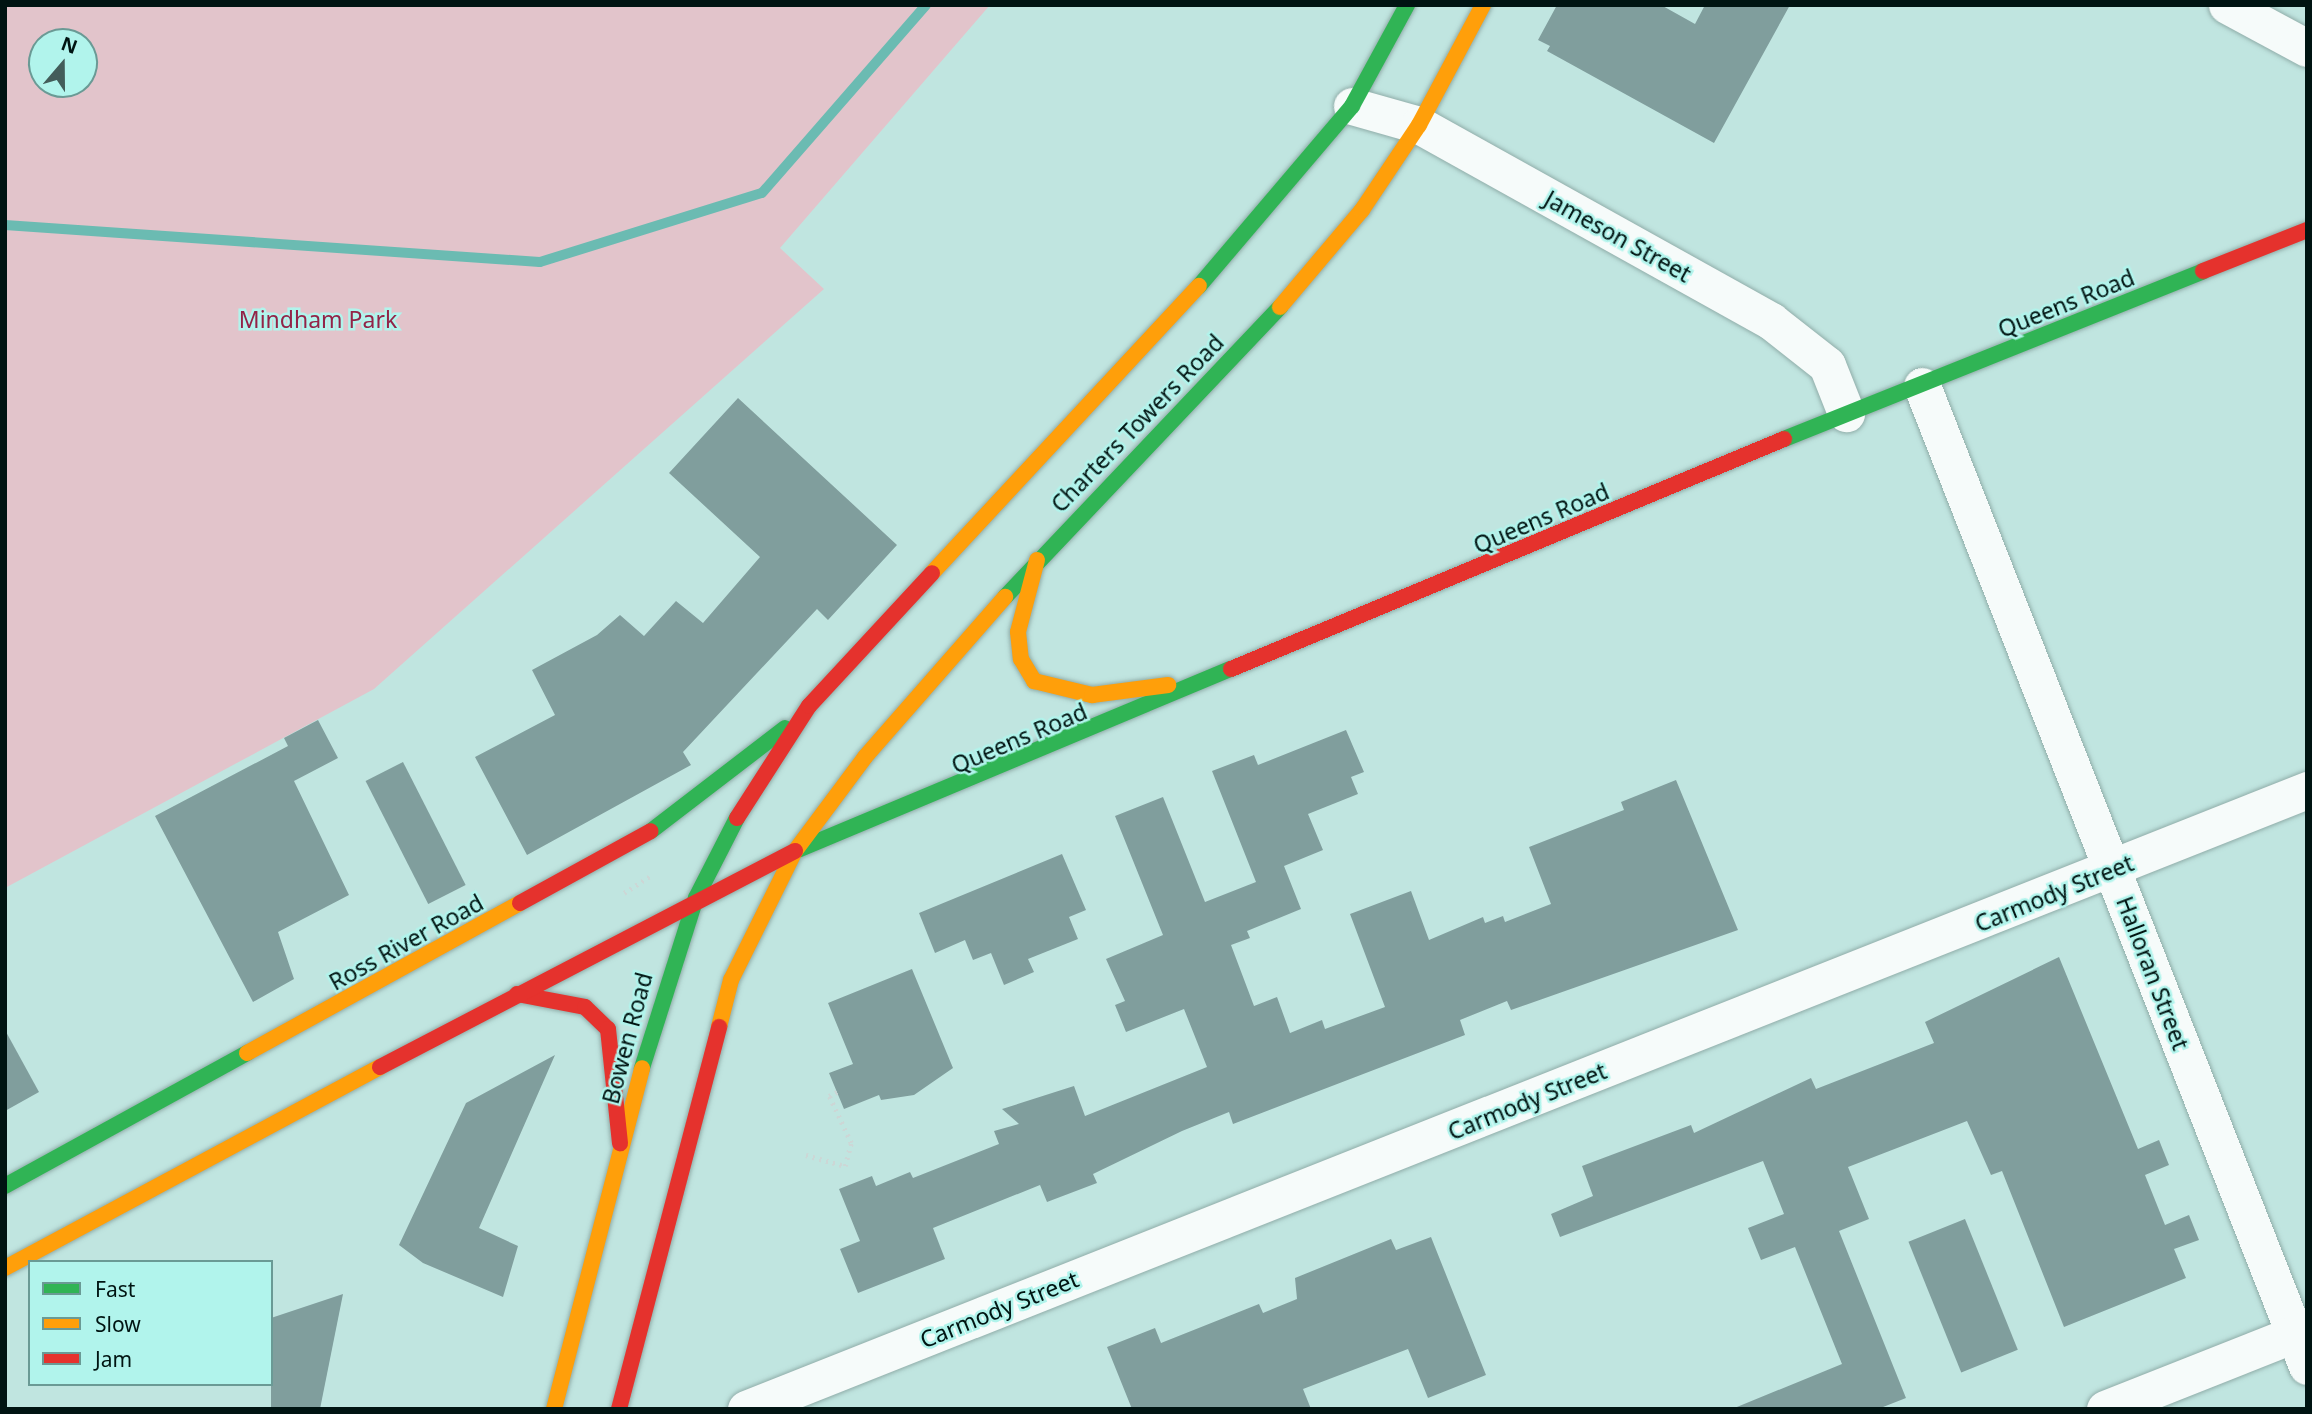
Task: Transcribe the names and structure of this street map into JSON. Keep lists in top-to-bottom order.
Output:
{
  "streets": {
    "main road": [
      "Queens Road",
      "Charters Towers Road",
      "Ross River Road",
      "Bowen Road"
    ],
    "street": ["Jameson Street", "Carmody Street", "Halloran Street"]
  },
  "crossings": [
    ["Jameson Street", "Queens Road"],
    ["Jameson Street", "Charters Towers Road"],
    ["Queens Road", "Charters Towers Road"],
    ["Queens Road", "Halloran Street"],
    ["Charters Towers Road", "Ross River Road"],
    ["Charters Towers Road", "Bowen Road"],
    ["Carmody Street", "Halloran Street"],
    ["Ross River Road", "Bowen Road"]
  ],
  "parks": ["Mindham Park"],
  "legend": ["Fast", "Slow", "Jam"],
  "north": "top"
}
